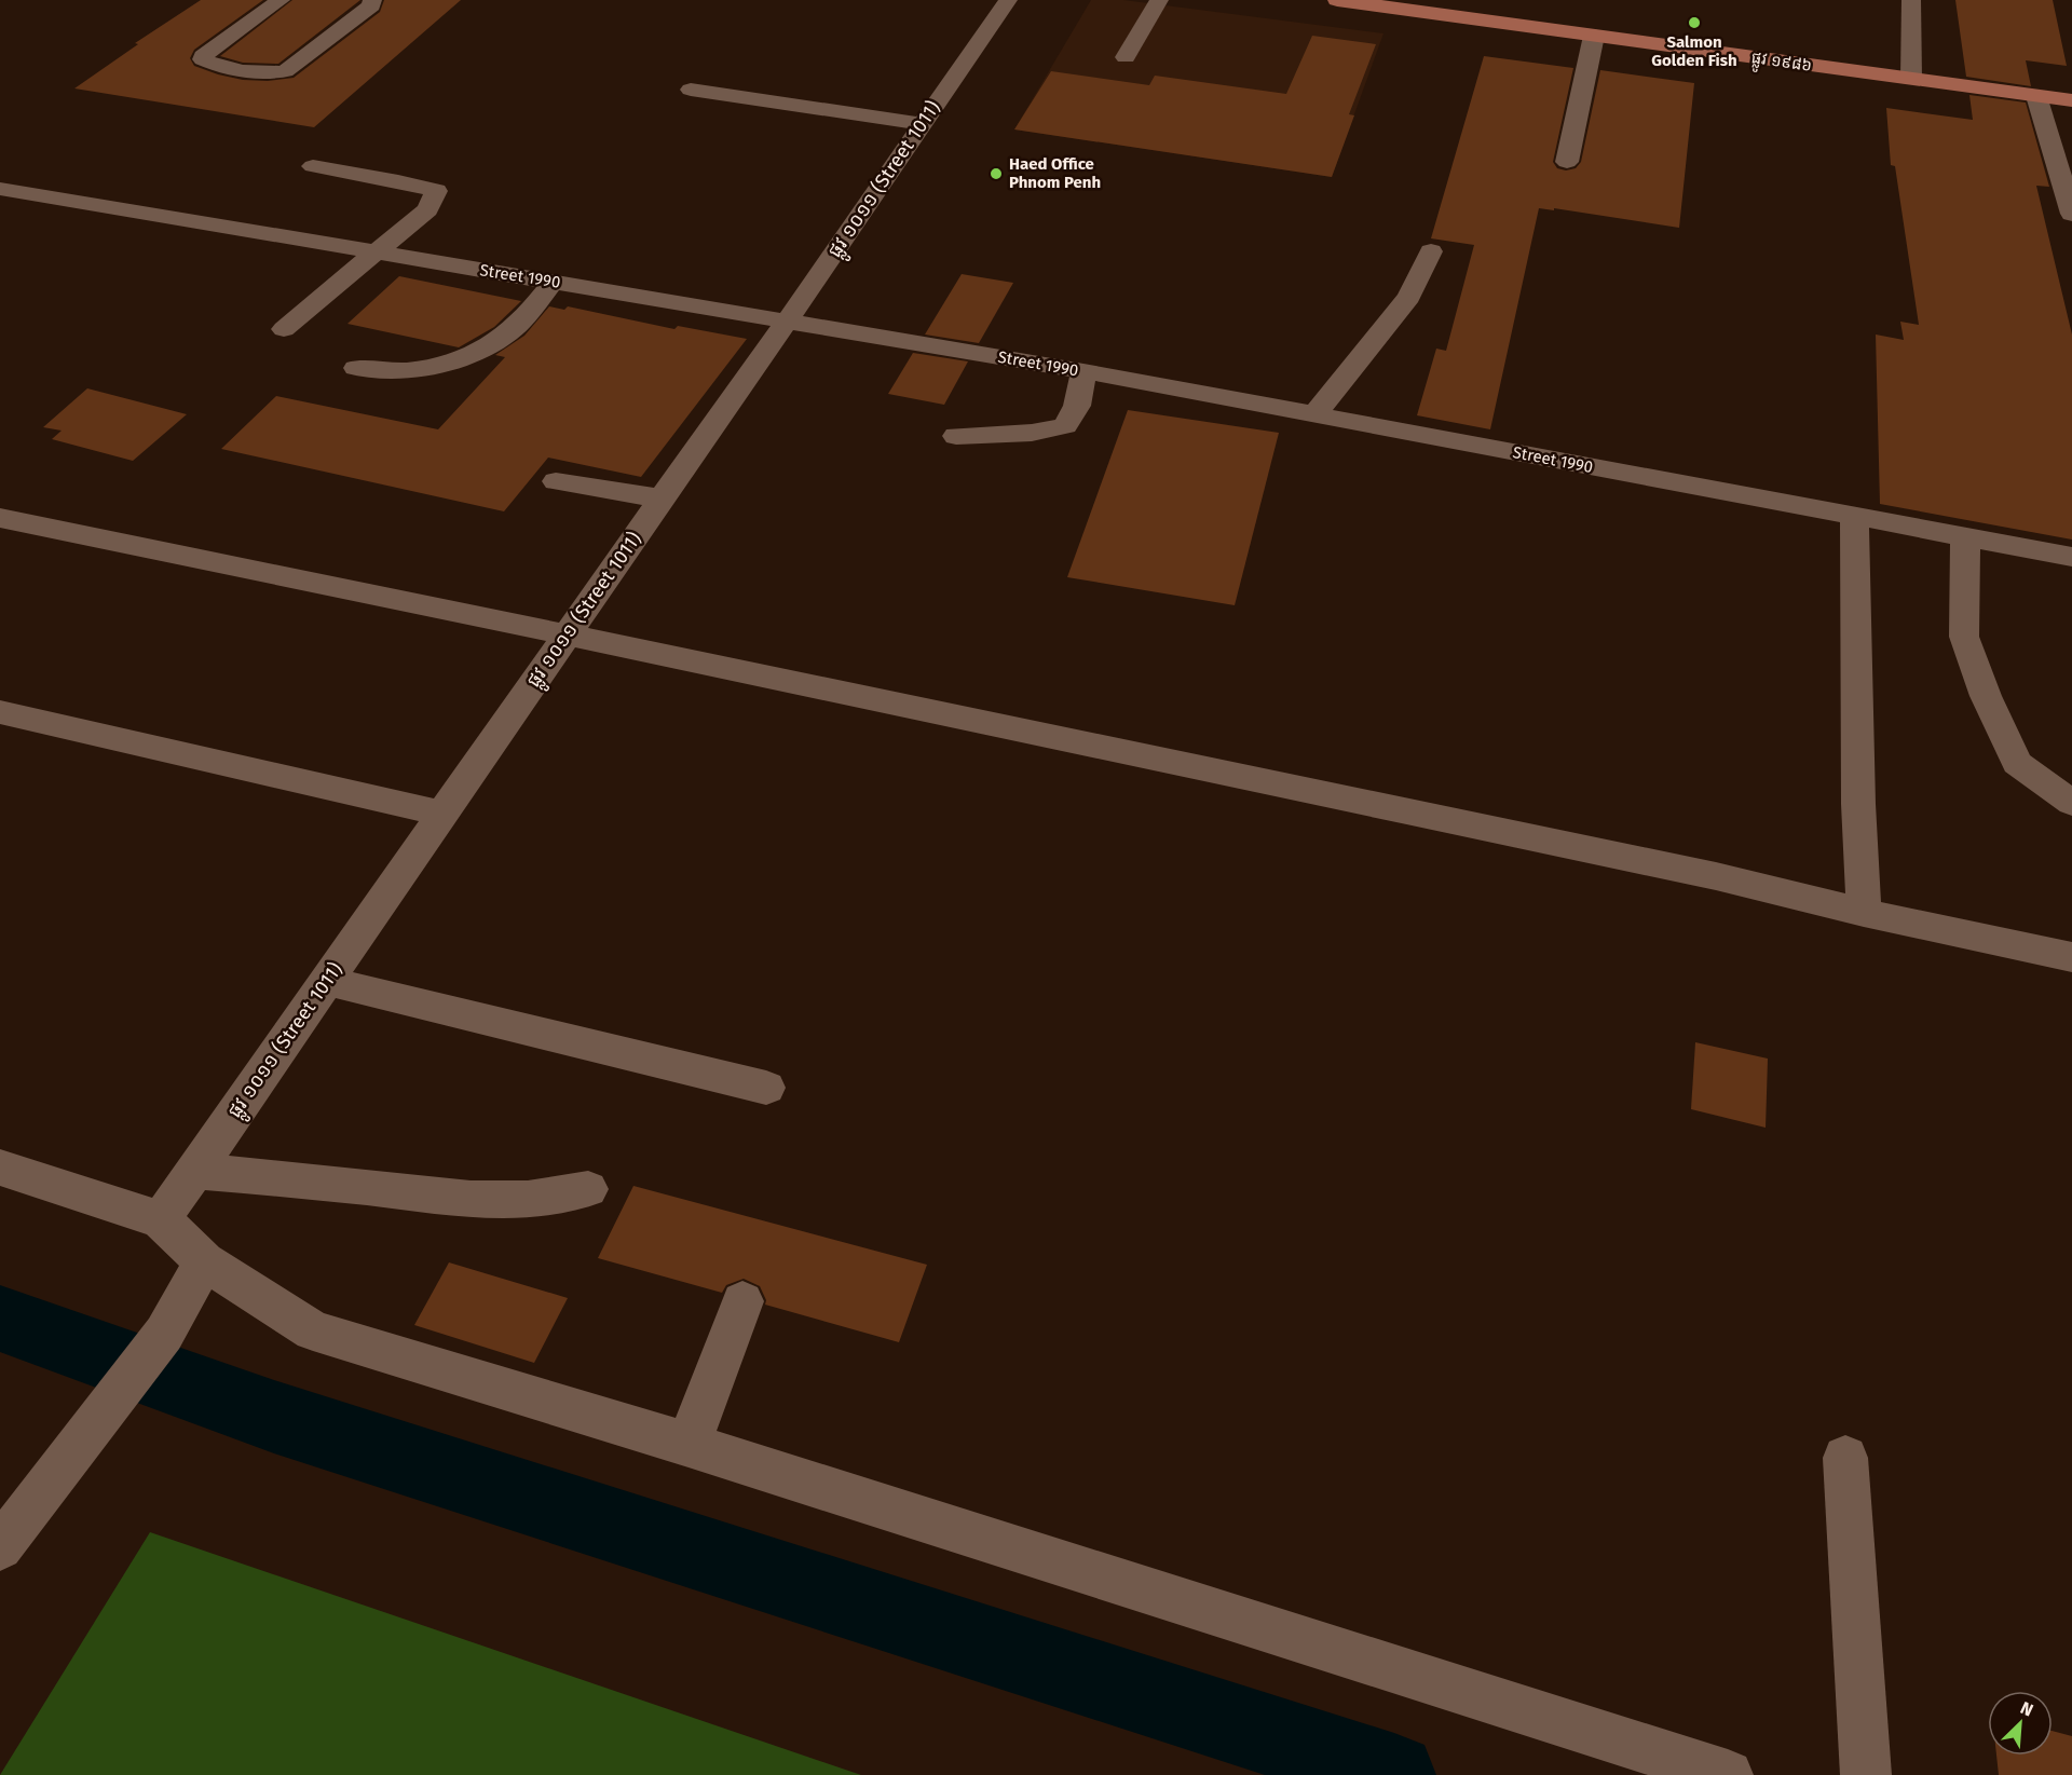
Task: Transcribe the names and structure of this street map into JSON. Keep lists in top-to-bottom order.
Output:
{
  "streets": {
    "main road": ["ផ្លូវ ១៩៨៦"],
    "street": ["ផ្លូវ ១០១១ (Street 1011)", "Street 1990"]
  },
  "crossings": [
    ["ផ្លូវ ១០១១ (Street 1011)", "Street 1990"]
  ],
  "places": ["Salmon Golden Fish", "Haed Office Phnom Penh"],
  "north": "top right"
}
